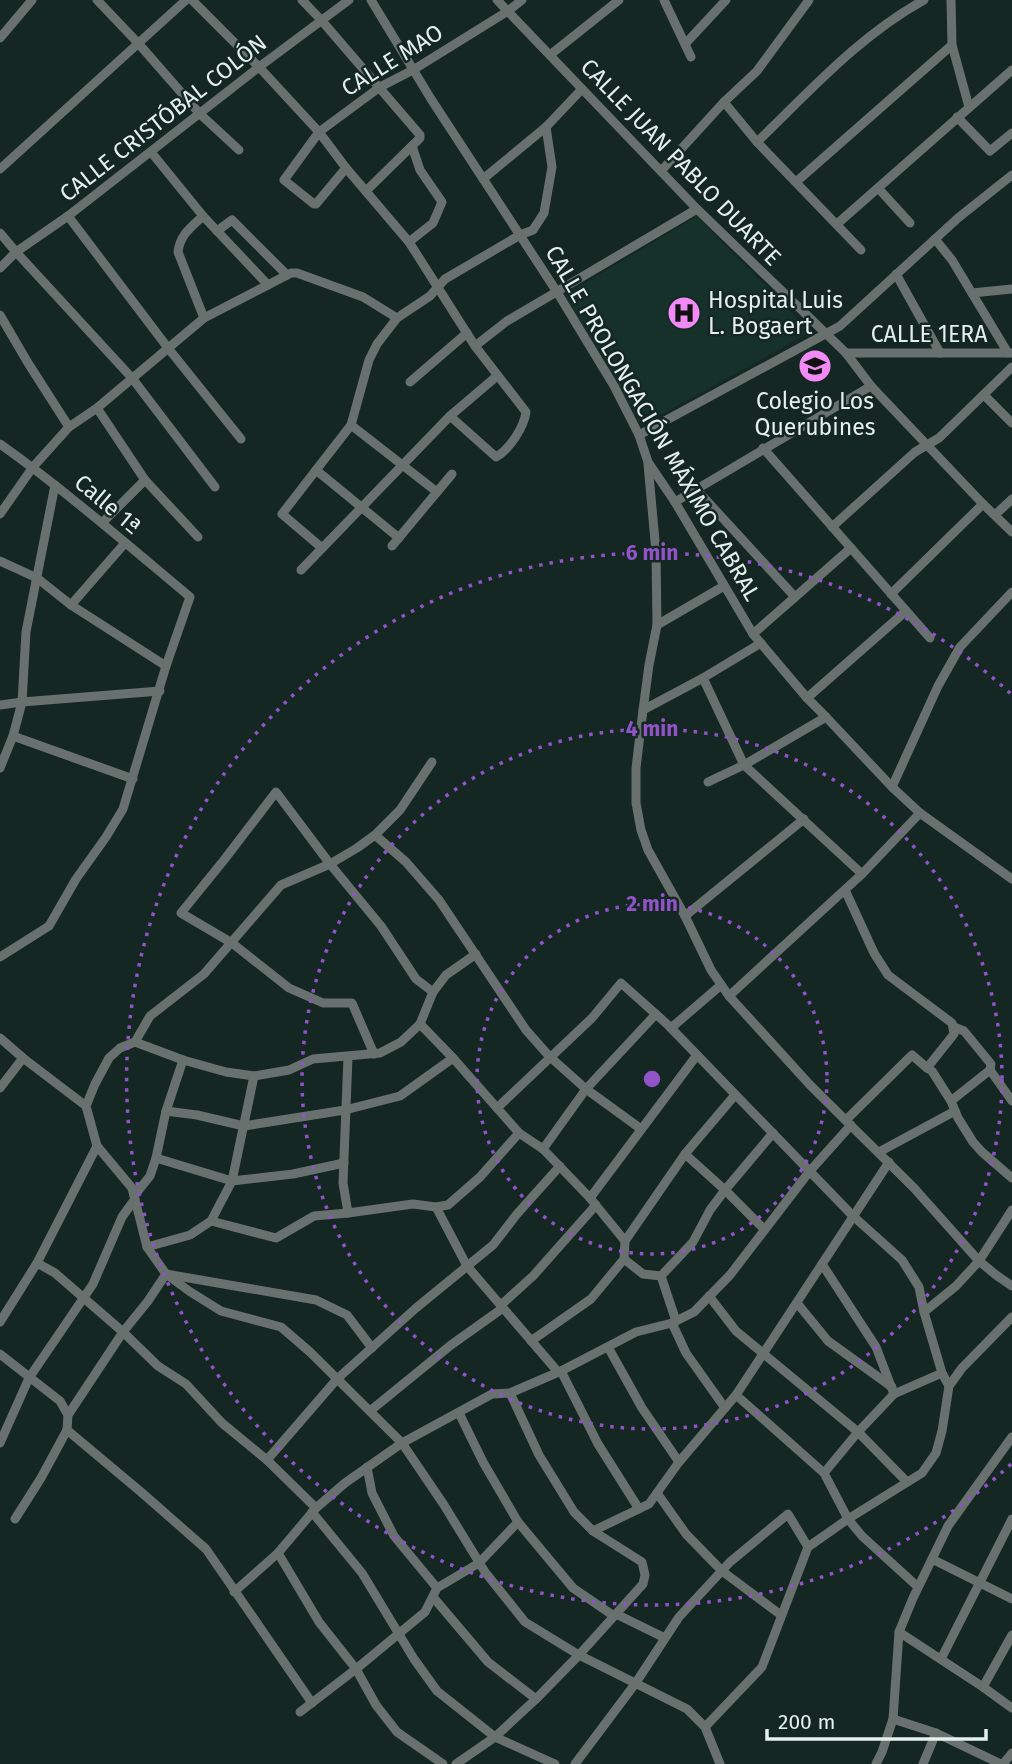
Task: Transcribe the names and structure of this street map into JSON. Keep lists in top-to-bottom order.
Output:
{
  "streets": {
    "street": [
      "CALLE MAO",
      "CALLE CRISTÓBAL COLÓN",
      "CALLE JUAN PABLO DUARTE",
      "CALLE 1ERA",
      "CALLE PROLONGACIÓN MÁXIMO CABRAL",
      "Calle 1ª"
    ]
  },
  "crossings": [
    ["CALLE MAO", "CALLE JUAN PABLO DUARTE"],
    ["CALLE MAO", "CALLE PROLONGACIÓN MÁXIMO CABRAL"],
    ["CALLE JUAN PABLO DUARTE", "CALLE 1ERA"]
  ],
  "places": {
    "hospital": ["Hospital Luis L. Bogaert"],
    "school or university": ["Colegio Los Querubines"]
  },
  "scale_bar": "200 m",
  "rings": ["6 min", "4 min", "2 min"]
}
